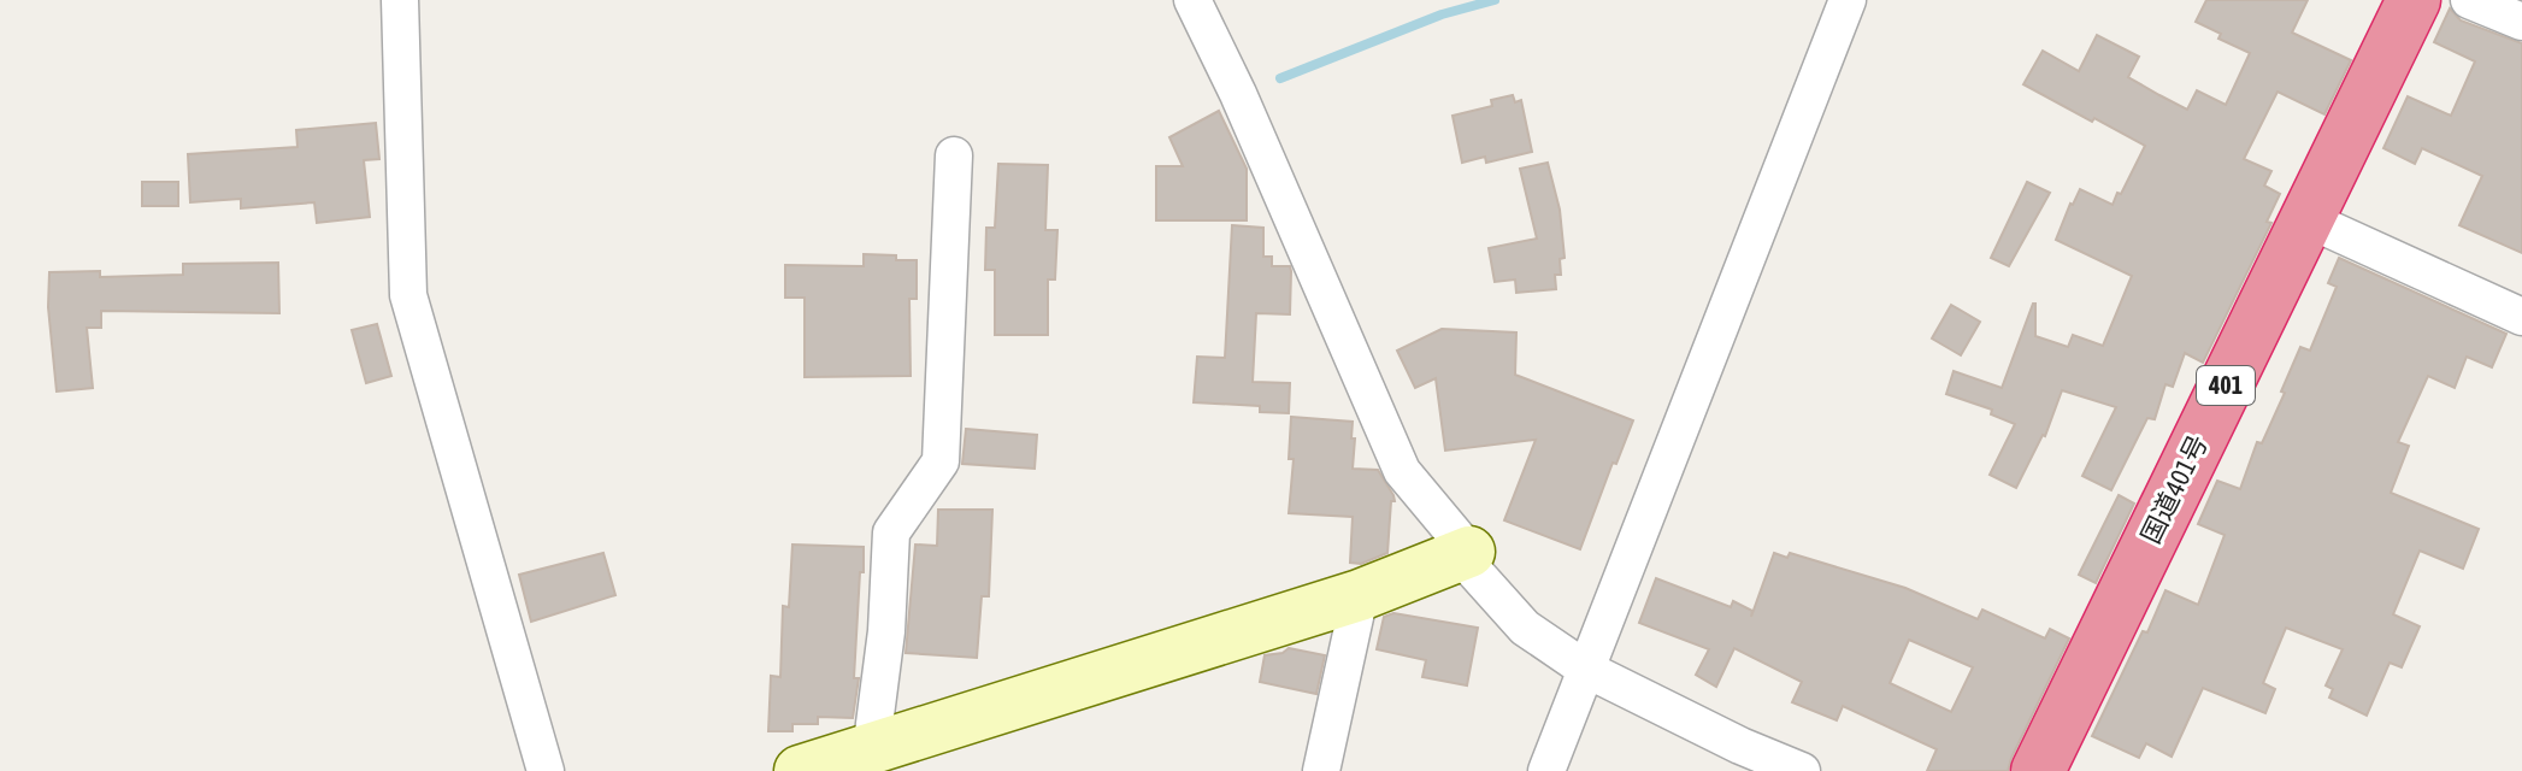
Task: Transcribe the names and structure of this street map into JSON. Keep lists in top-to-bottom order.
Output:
{
  "streets": {
    "highway": ["401", "国道401号"]
  }
}
